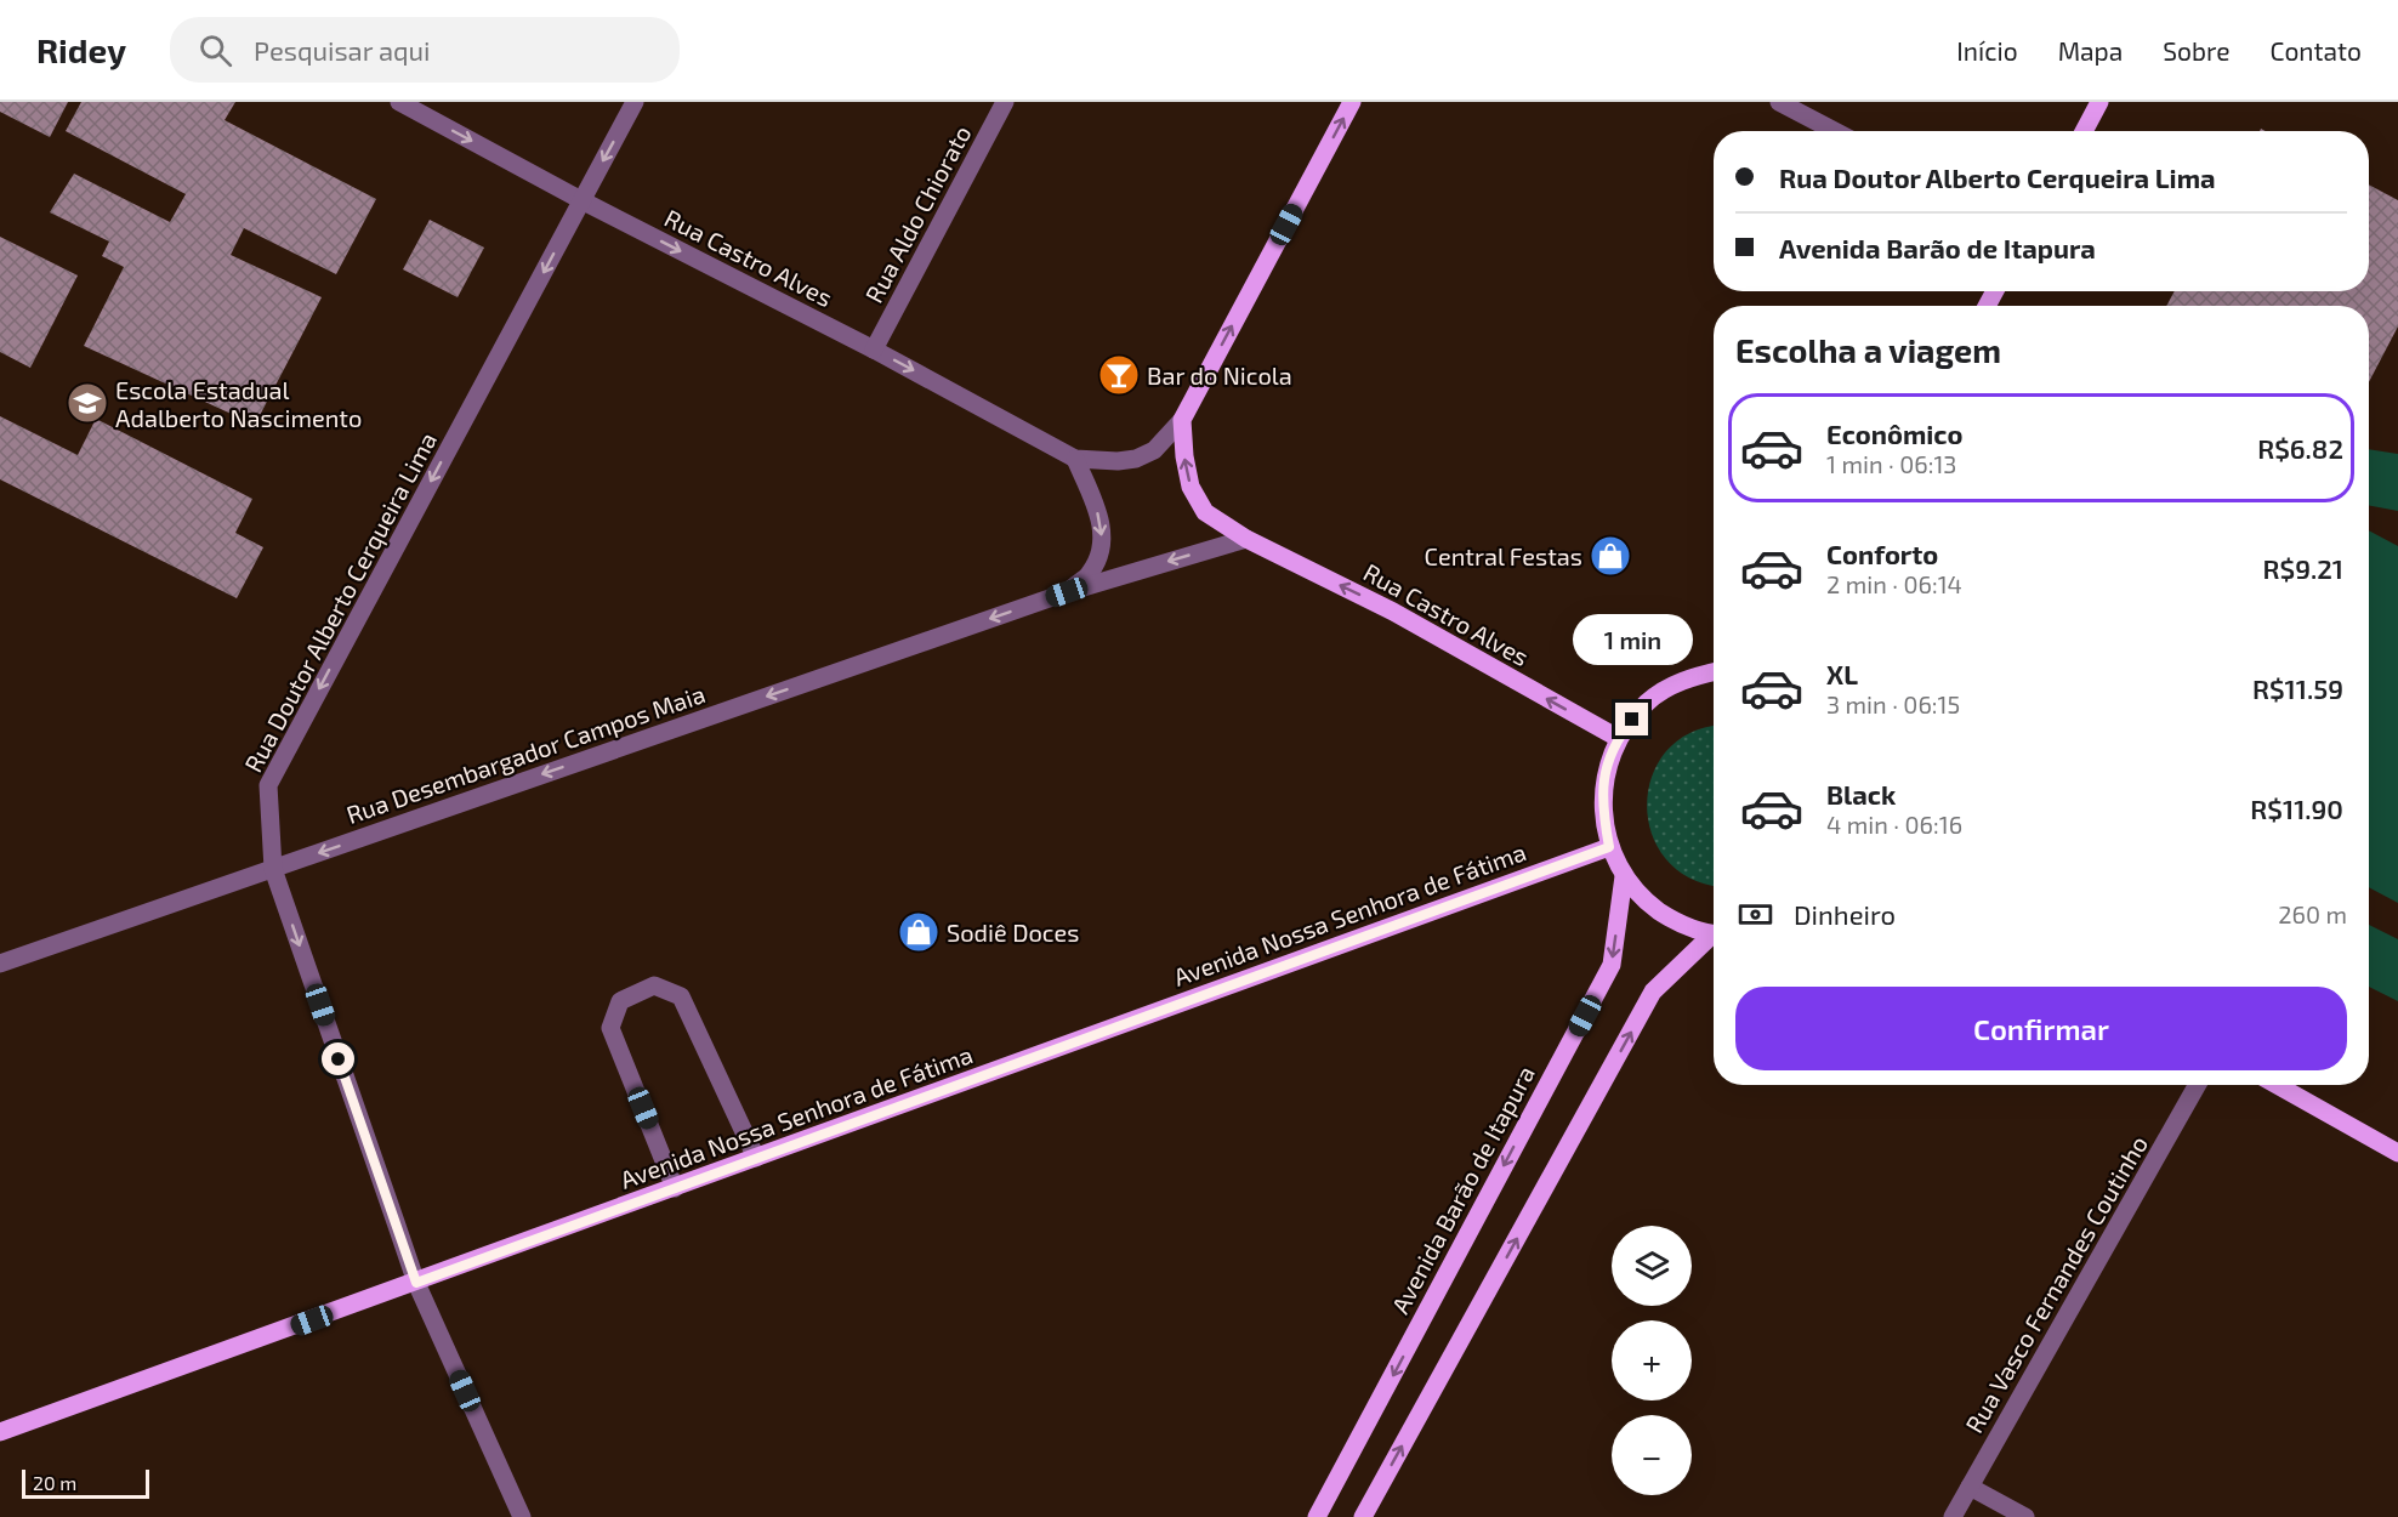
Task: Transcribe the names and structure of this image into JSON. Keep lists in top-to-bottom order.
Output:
{
  "streets": {
    "main road": ["Rua Castro Alves", "Avenida Nossa Senhora de Fátima", "Avenida Barão de Itapura"],
    "street": [
      "Rua Aldo Chiorato",
      "Rua Doutor Alberto Cerqueira Lima",
      "Rua Desembargador Campos Maia",
      "Rua Vasco Fernandes Coutinho"
    ]
  },
  "crossings": [
    ["Rua Aldo Chiorato", "Rua Castro Alves"],
    ["Rua Castro Alves", "Rua Doutor Alberto Cerqueira Lima"],
    ["Rua Doutor Alberto Cerqueira Lima", "Rua Desembargador Campos Maia"],
    ["Rua Doutor Alberto Cerqueira Lima", "Avenida Nossa Senhora de Fátima"]
  ],
  "one_way": ["Rua Doutor Alberto Cerqueira Lima", "Rua Desembargador Campos Maia"],
  "places": {
    "bar": ["Bar do Nicola"],
    "school or university": ["Escola Estadual Adalberto Nascimento"],
    "shop": ["Central Festas", "Sodiê Doces"]
  },
  "scale_bar": "20 m",
  "page": {
    "header": "Ridey",
    "search": "Pesquisar aqui",
    "nav": [
      "Início",
      "Mapa",
      "Sobre",
      "Contato"
    ],
    "banner": ["Rua Doutor Alberto Cerqueira Lima", "Avenida Barão de Itapura"],
    "heading": "Escolha a viagem",
    "list": [
      {
        "name": "Econômico",
        "note": "1 min · 06:13",
        "value": "R$6.82"
      },
      {
        "name": "Conforto",
        "note": "2 min · 06:14",
        "value": "R$9.21"
      },
      {
        "name": "XL",
        "note": "3 min · 06:15",
        "value": "R$11.59"
      },
      {
        "name": "Black",
        "note": "4 min · 06:16",
        "value": "R$11.90"
      }
    ],
    "bubble": "1 min",
    "pay": ["Dinheiro", "260 m"],
    "buttons": "Confirmar",
    "map_buttons": ["+", "−"],
    "scale": "20 m"
  }
}
